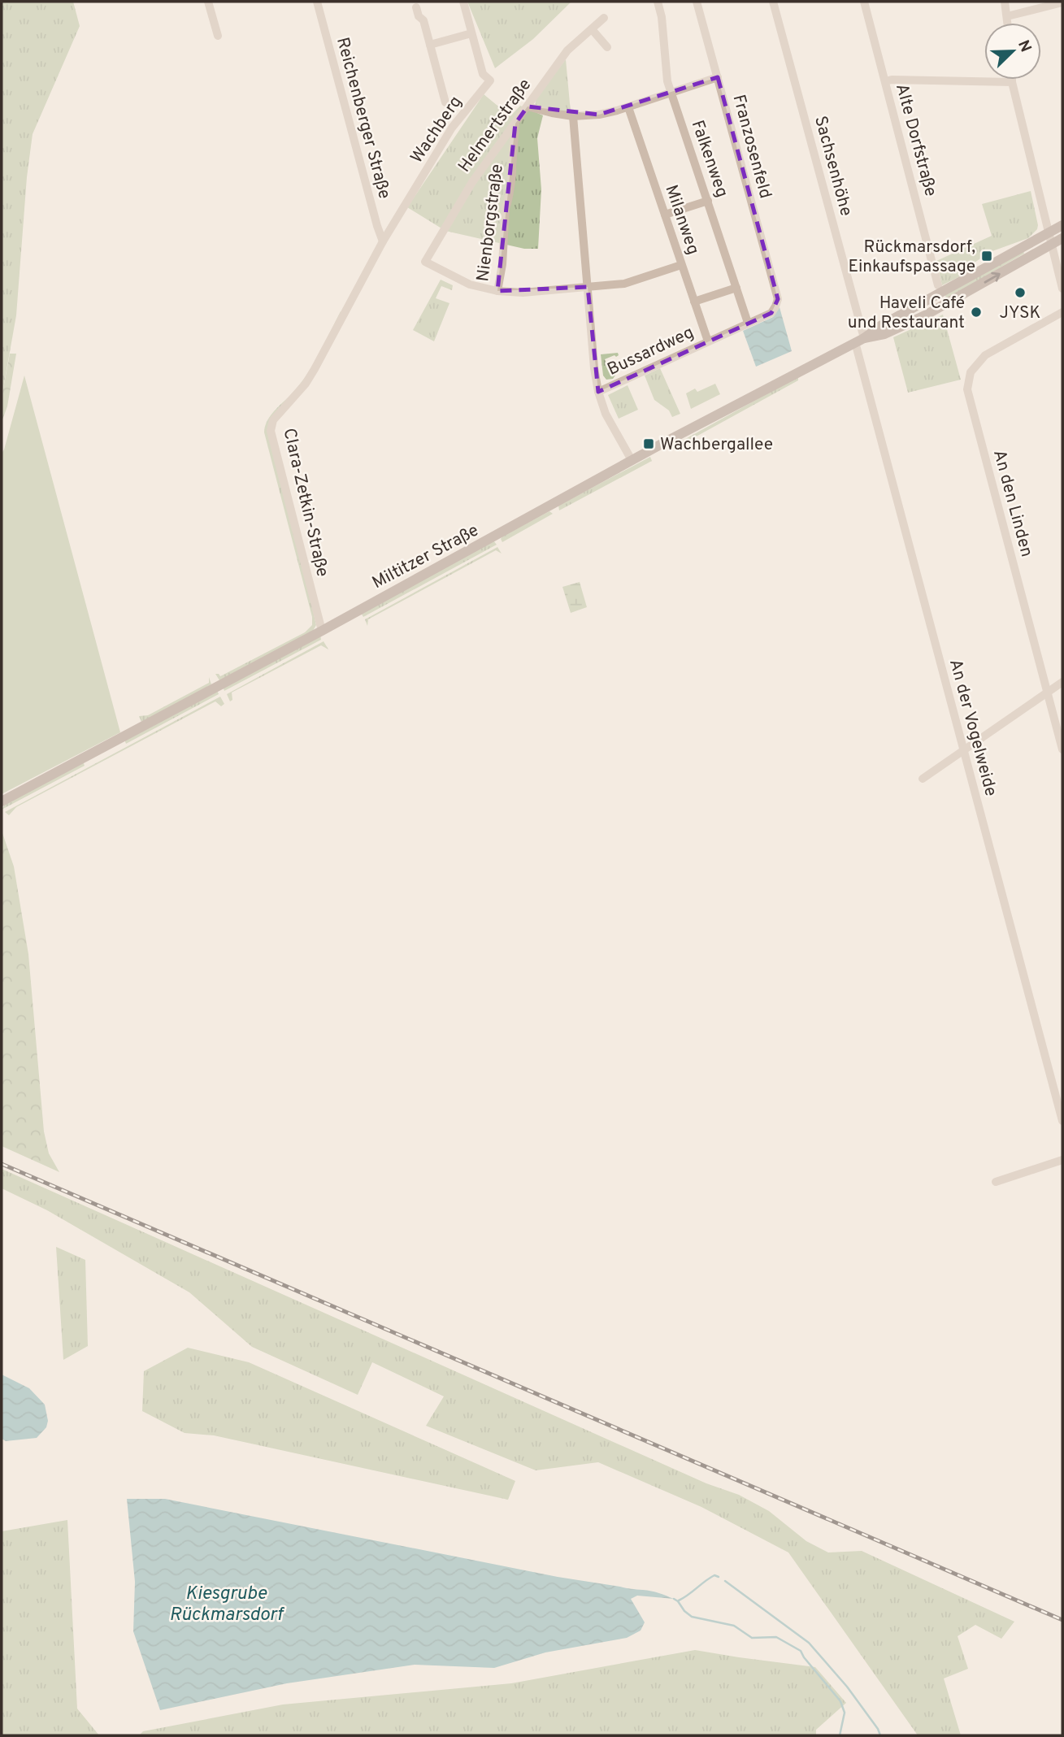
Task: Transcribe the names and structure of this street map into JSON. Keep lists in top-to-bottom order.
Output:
{
  "streets": {
    "street": [
      "Reichenberger Straße",
      "Helmertstraße",
      "Wachberg",
      "Alte Dorfstraße",
      "Franzosenfeld",
      "Falkenweg",
      "Sachsenhöhe",
      "Milanweg",
      "Nienborgstraße",
      "Bussardweg",
      "Clara-Zetkin-Straße",
      "An den Linden",
      "Miltitzer Straße",
      "An der Vogelweide"
    ]
  },
  "crossings": [
    ["Reichenberger Straße", "Wachberg"],
    ["Reichenberger Straße", "Clara-Zetkin-Straße"],
    ["Helmertstraße", "Nienborgstraße"],
    ["Wachberg", "Clara-Zetkin-Straße"],
    ["Franzosenfeld", "Bussardweg"],
    ["Falkenweg", "Bussardweg"],
    ["Sachsenhöhe", "Miltitzer Straße"],
    ["Sachsenhöhe", "An der Vogelweide"],
    ["Milanweg", "Bussardweg"],
    ["Bussardweg", "Miltitzer Straße"],
    ["Clara-Zetkin-Straße", "Miltitzer Straße"],
    ["Miltitzer Straße", "An der Vogelweide"]
  ],
  "water": ["Kiesgrube Rückmarsdorf"],
  "places": {
    "transit": ["Rückmarsdorf, Einkaufspassage", "Wachbergallee"],
    "other": ["JYSK", "Haveli Café und Restaurant"]
  },
  "north": "top right"
}
